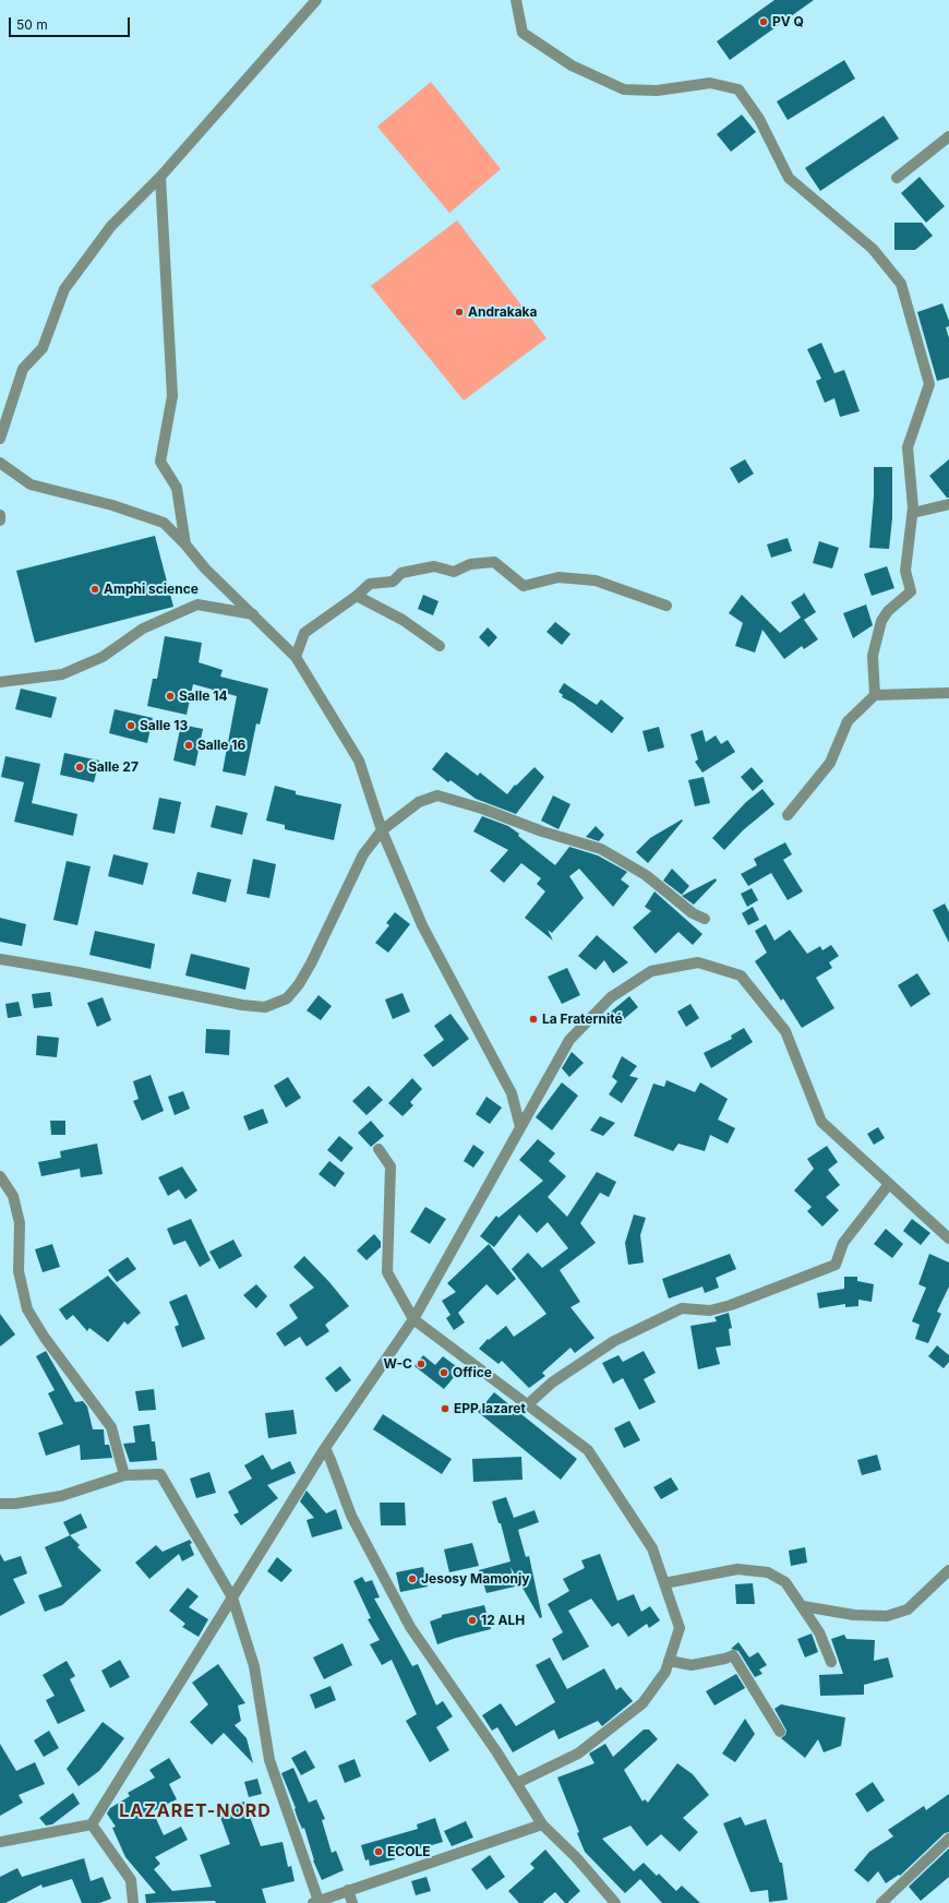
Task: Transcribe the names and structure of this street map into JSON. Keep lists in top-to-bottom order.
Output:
{
  "districts": ["LAZARET-NORD"],
  "places": [
    "PV Q",
    "Andrakaka",
    "Amphi science",
    "Salle 14",
    "Salle 13",
    "Salle 16",
    "Salle 27",
    "La Fraternité",
    "W-C",
    "Office",
    "EPP lazaret",
    "Jesosy Mamonjy",
    "12 ALH",
    "ECOLE"
  ],
  "scale_bar": "50 m"
}
